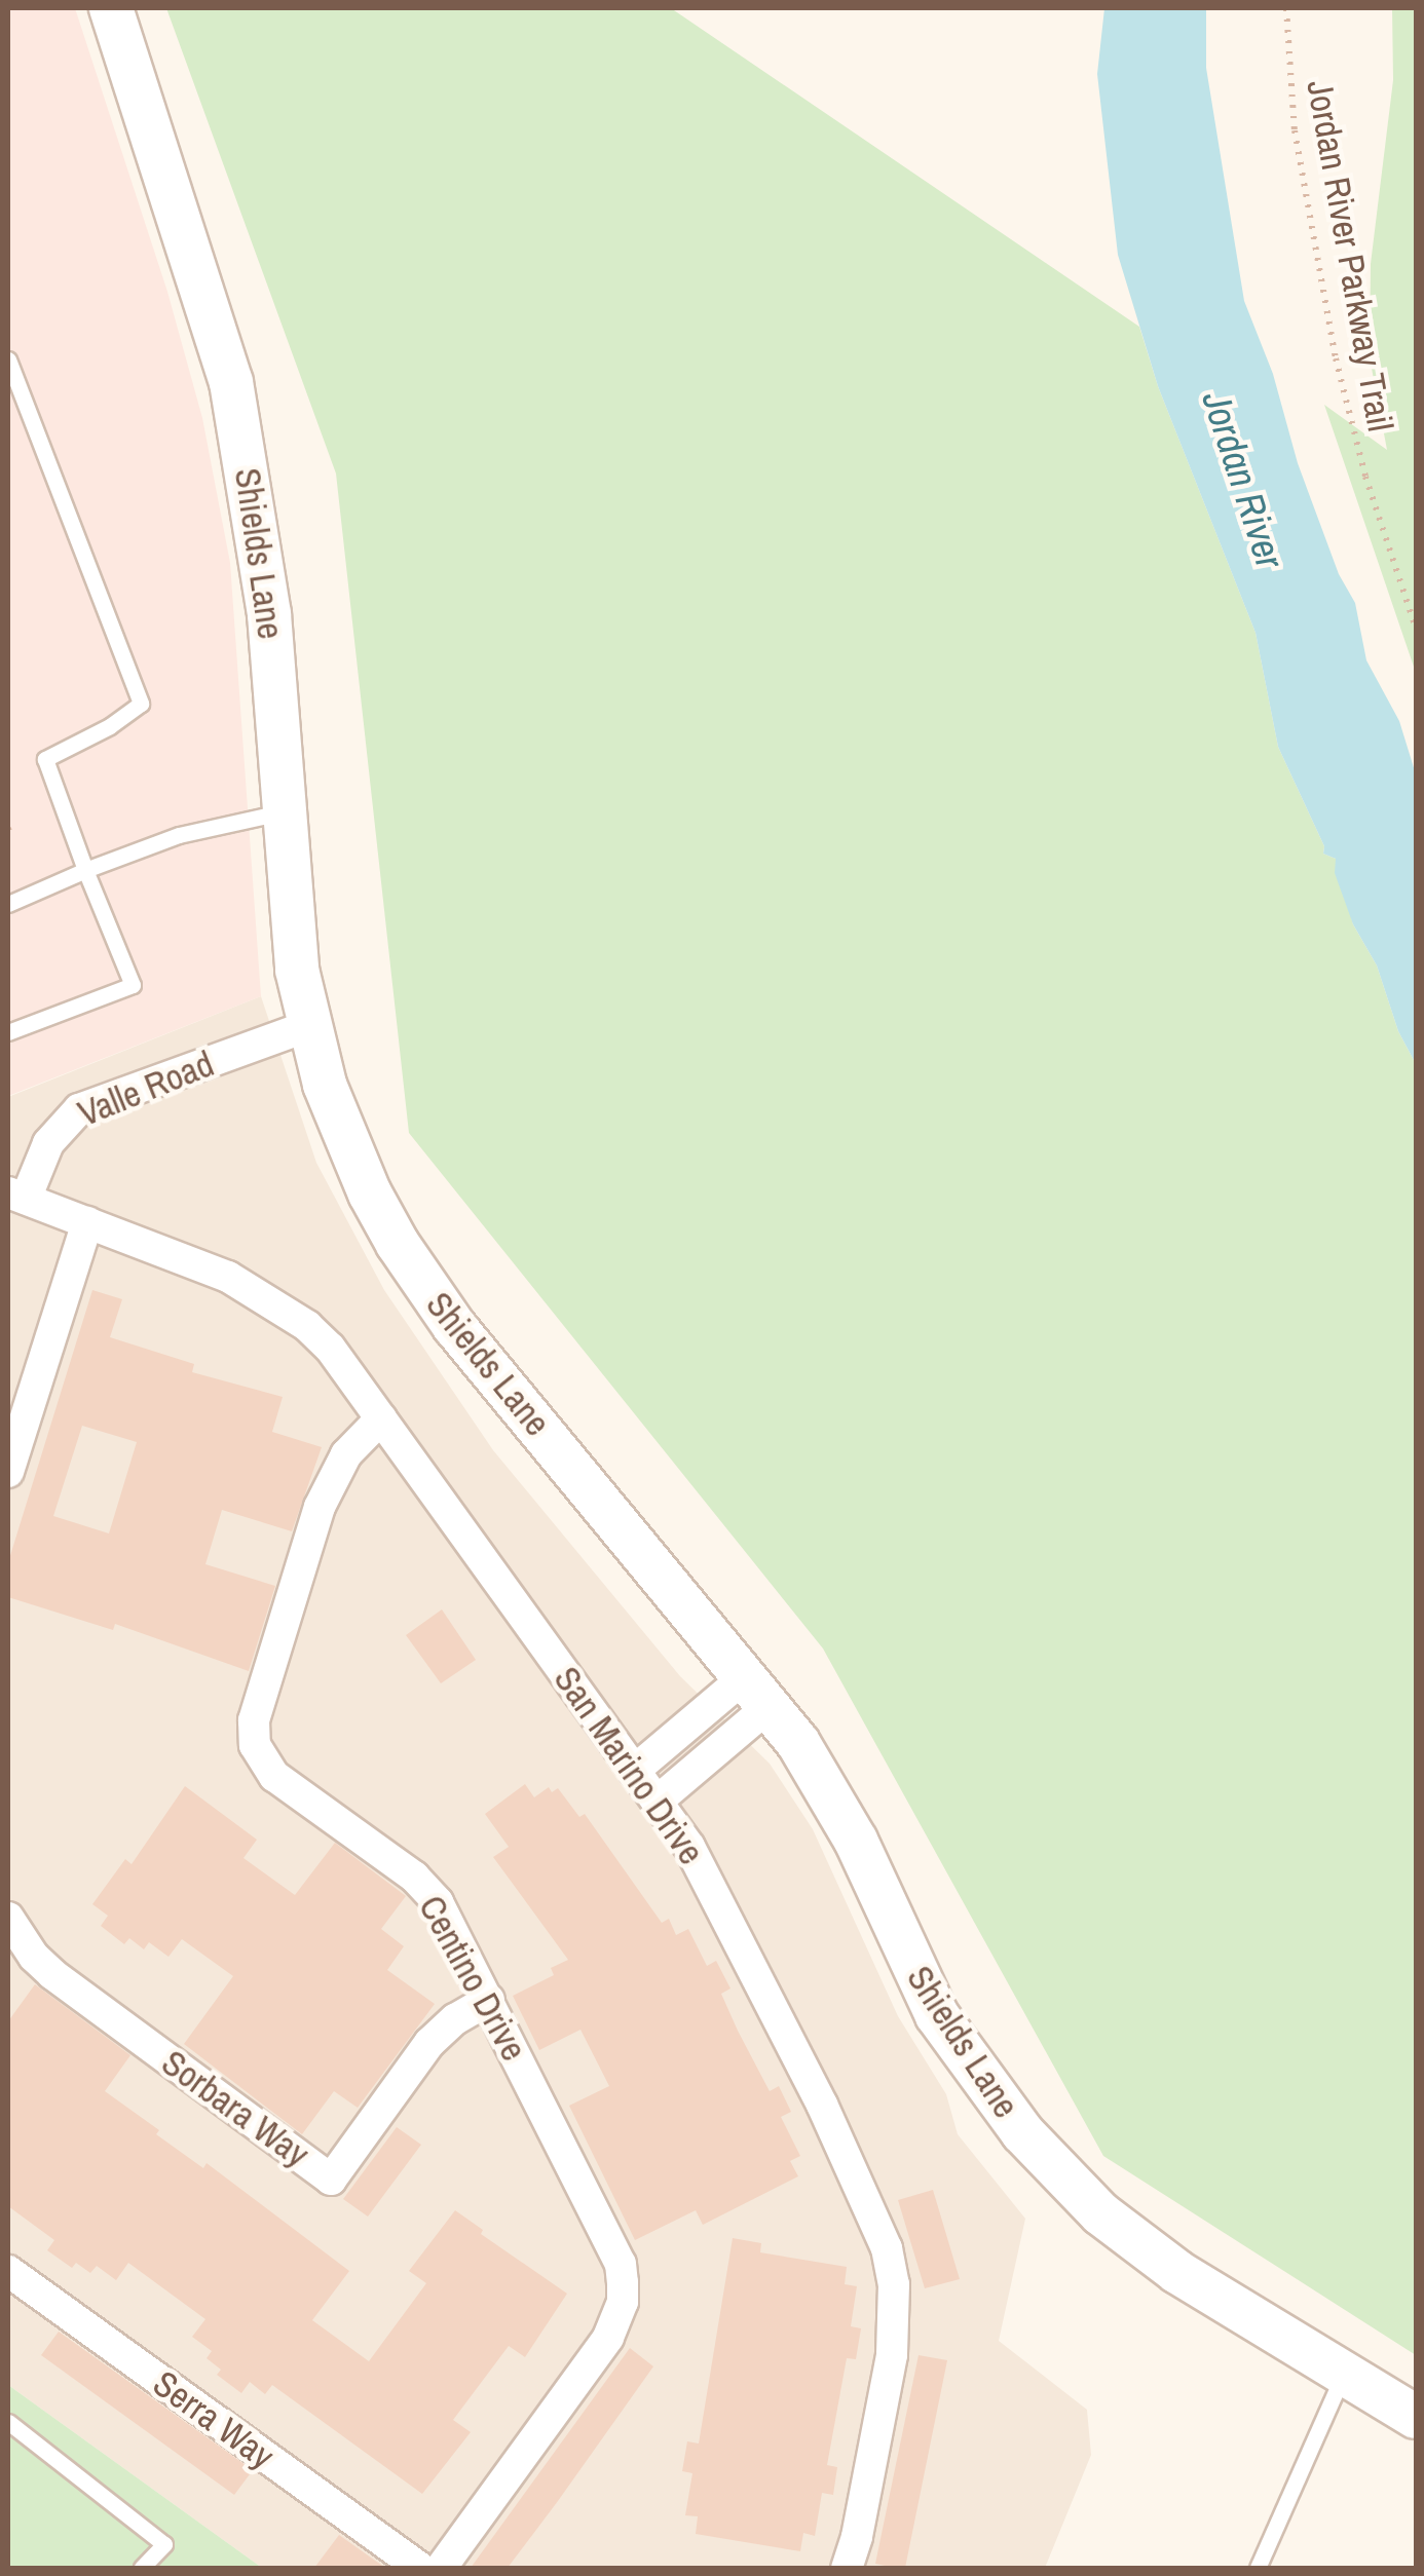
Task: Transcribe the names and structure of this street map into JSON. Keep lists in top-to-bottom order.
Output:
{
  "streets": {
    "main road": ["Shields Lane"],
    "street": [
      "Valle Road",
      "San Marino Drive",
      "Centino Drive",
      "Sorbara Way",
      "Serra Way"
    ],
    "path": ["Jordan River Parkway Trail"]
  },
  "crossings": [
    ["Shields Lane", "Valle Road"],
    ["Valle Road", "San Marino Drive"],
    ["San Marino Drive", "Centino Drive"],
    ["Centino Drive", "Sorbara Way"]
  ],
  "water": ["Jordan River"]
}
